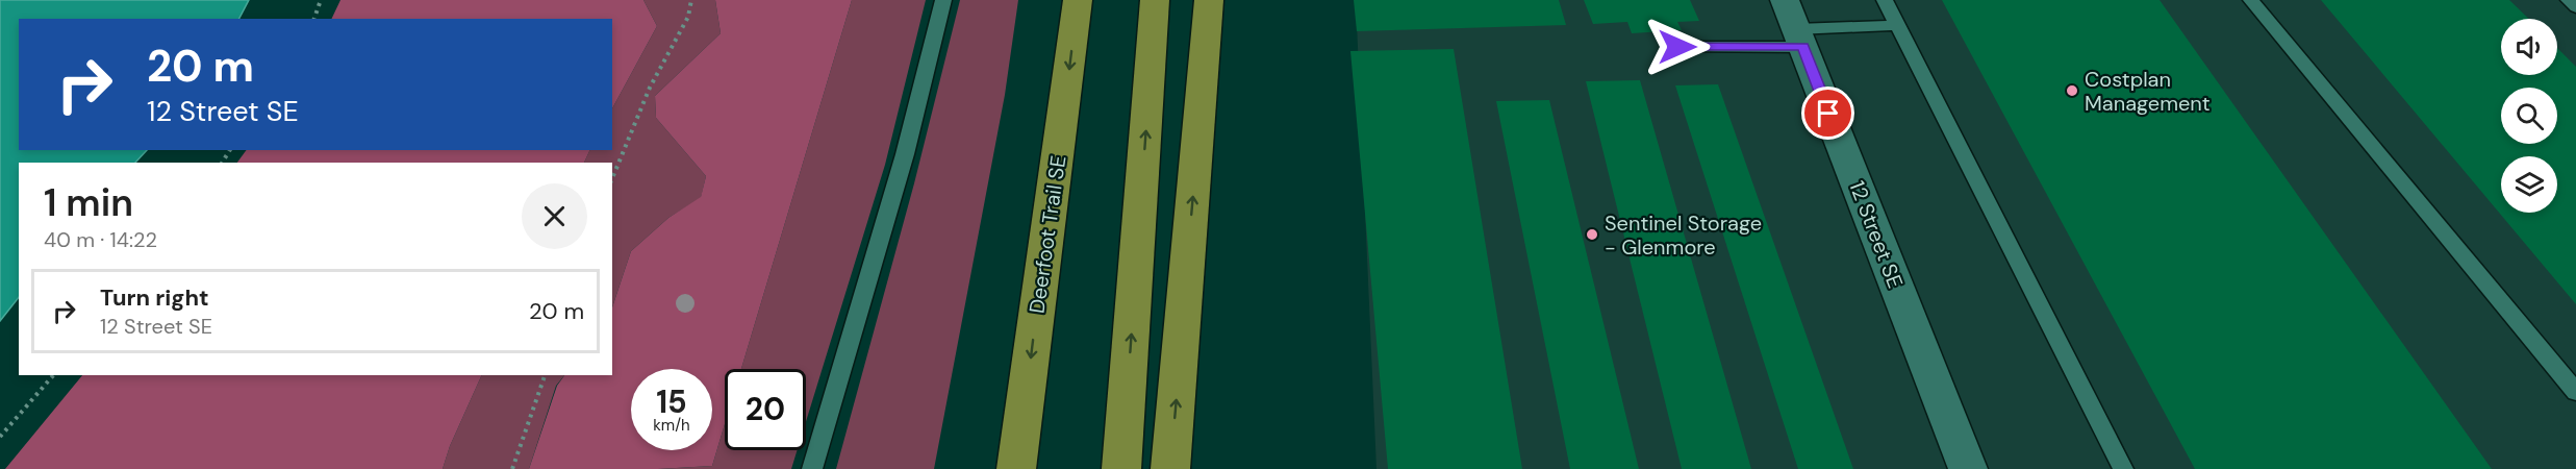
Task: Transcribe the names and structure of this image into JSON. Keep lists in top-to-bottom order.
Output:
{
  "streets": {
    "highway": ["Deerfoot Trail SE"],
    "street": ["12 Street SE"]
  },
  "places": ["Costplan Management", "Sentinel Storage - Glenmore"],
  "page": {
    "turn": ["20 m", "12 Street SE"],
    "heading": ["1 min", "40 m · 14:22"],
    "list": [
      {
        "name": "Turn right",
        "note": "12 Street SE",
        "value": "20 m"
      }
    ],
    "speed": "15 km/h",
    "limit": "20"
  }
}
